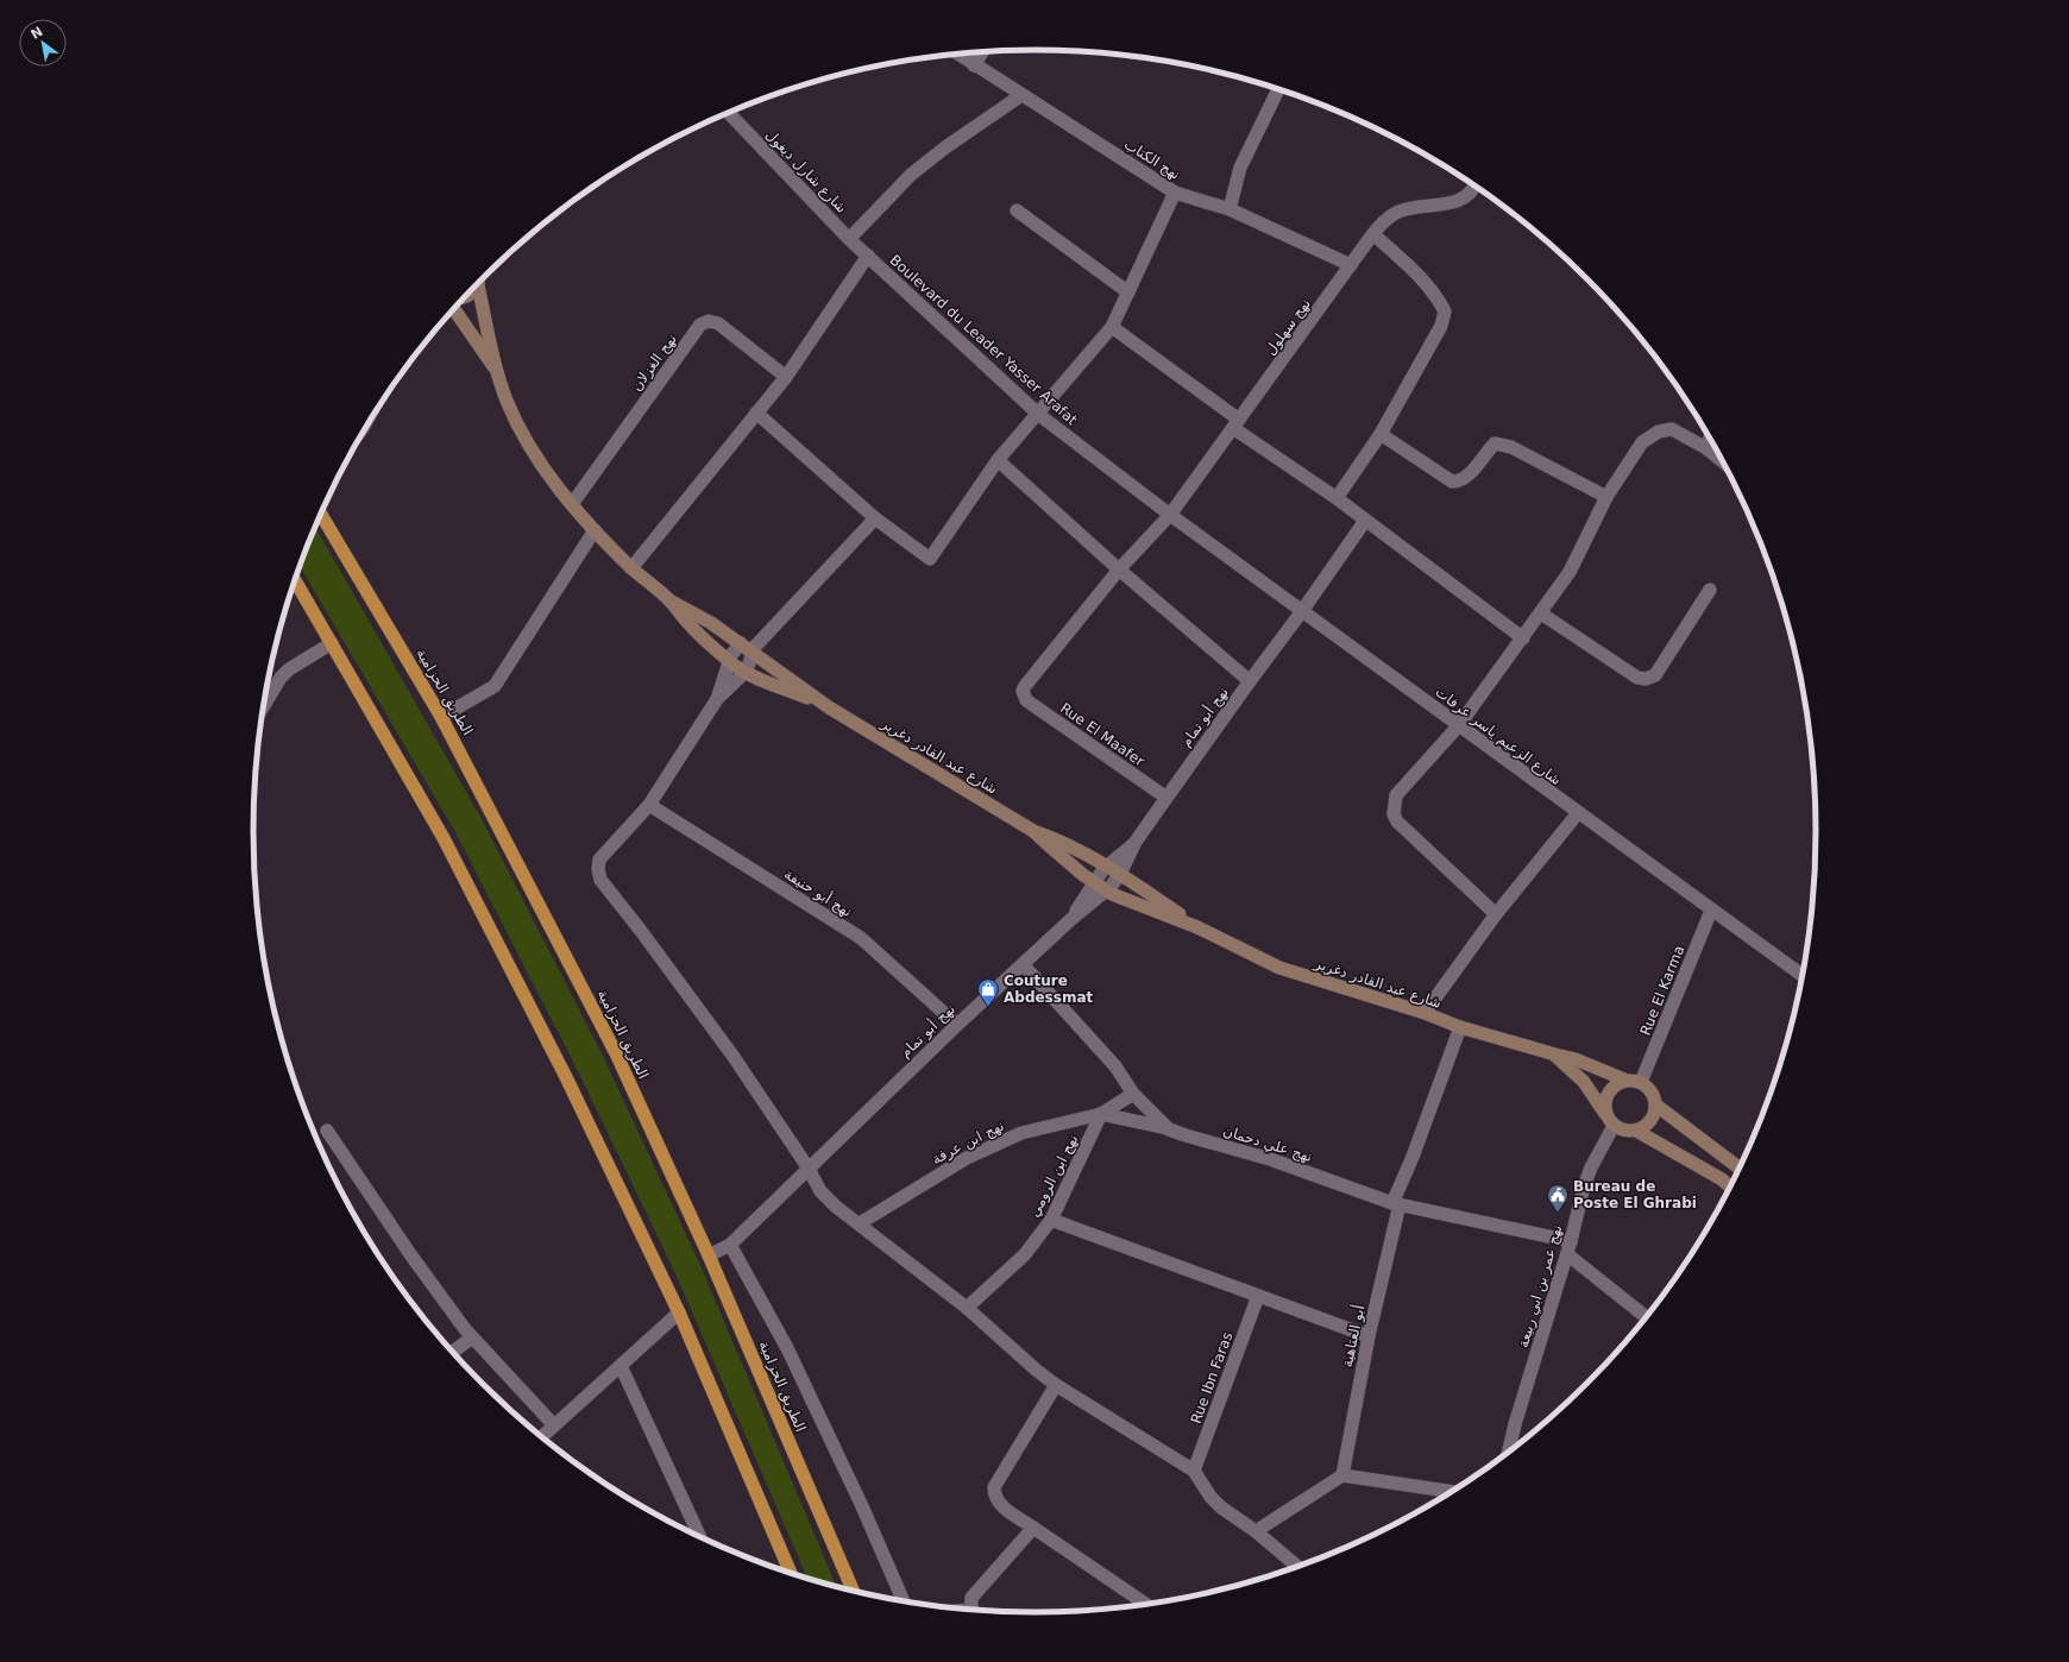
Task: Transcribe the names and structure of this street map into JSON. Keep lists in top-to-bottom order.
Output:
{
  "streets": {
    "highway": ["الطريق الحزامية"],
    "main road": ["شارع عبد القادر دغرير"],
    "street": [
      "نهج الكتاب",
      "شارع شارل ديغول",
      "نهج سهلول",
      "Boulevard du Leader Yasser Arafat",
      "نهج الغزلان",
      "نهج أبو تمام",
      "Rue El Maafer",
      "شارع الزعيم ياسر عرفات",
      "نهج أبو حنيفة",
      "Rue El Karma",
      "نهج ابن عرفة",
      "نهج علي دحمان",
      "نهج ابن الرومي",
      "نهج عمر بن ابي ربيعة",
      "أبو العتاهية",
      "Rue Ibn Faras"
    ]
  },
  "crossings": [
    ["نهج الكتاب", "نهج سهلول"],
    ["شارع شارل ديغول", "Boulevard du Leader Yasser Arafat"],
    ["نهج سهلول", "Boulevard du Leader Yasser Arafat"],
    ["نهج سهلول", "Rue El Maafer"],
    ["نهج سهلول", "شارع الزعيم ياسر عرفات"],
    ["Boulevard du Leader Yasser Arafat", "شارع الزعيم ياسر عرفات"],
    ["نهج الغزلان", "شارع عبد القادر دغرير"],
    ["الطريق الحزامية", "نهج أبو تمام"],
    ["نهج أبو تمام", "Rue El Maafer"],
    ["نهج أبو تمام", "شارع الزعيم ياسر عرفات"],
    ["نهج أبو تمام", "شارع عبد القادر دغرير"],
    ["نهج أبو تمام", "نهج أبو حنيفة"],
    ["نهج أبو تمام", "نهج علي دحمان"],
    ["شارع الزعيم ياسر عرفات", "Rue El Karma"],
    ["شارع عبد القادر دغرير", "Rue El Karma"],
    ["شارع عبد القادر دغرير", "نهج عمر بن ابي ربيعة"],
    ["شارع عبد القادر دغرير", "أبو العتاهية"],
    ["Rue El Karma", "نهج عمر بن ابي ربيعة"],
    ["نهج ابن عرفة", "نهج ابن الرومي"],
    ["نهج علي دحمان", "نهج عمر بن ابي ربيعة"],
    ["نهج علي دحمان", "أبو العتاهية"]
  ],
  "places": {
    "shop": ["Couture Abdessmat"],
    "public building": ["Bureau de Poste El Ghrabi"]
  },
  "north": "top left"
}
